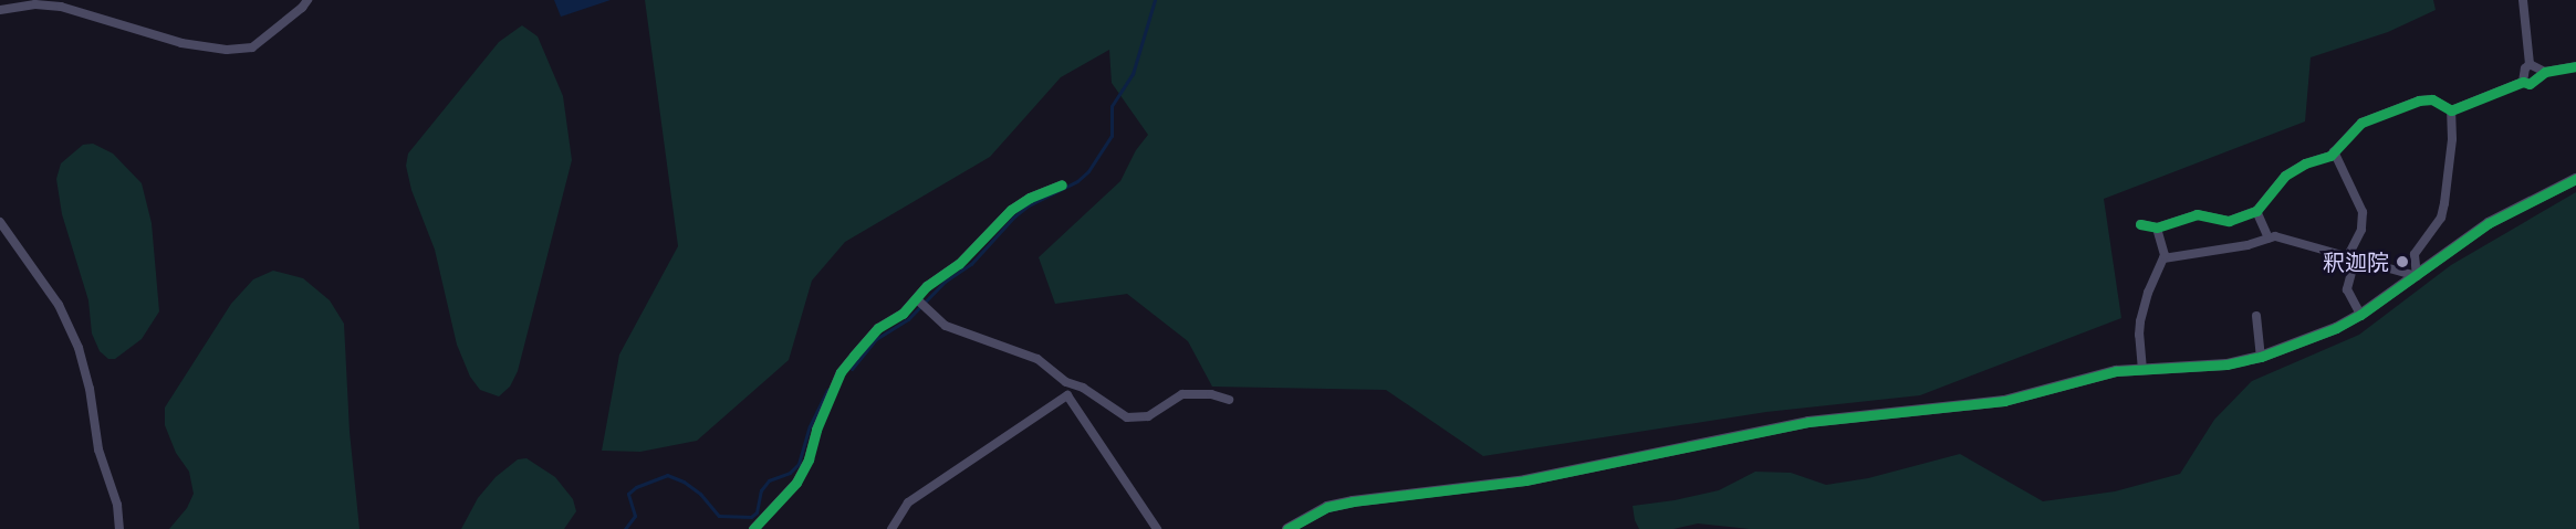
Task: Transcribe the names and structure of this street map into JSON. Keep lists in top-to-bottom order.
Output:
{
  "places": ["釈迦院"]
}
